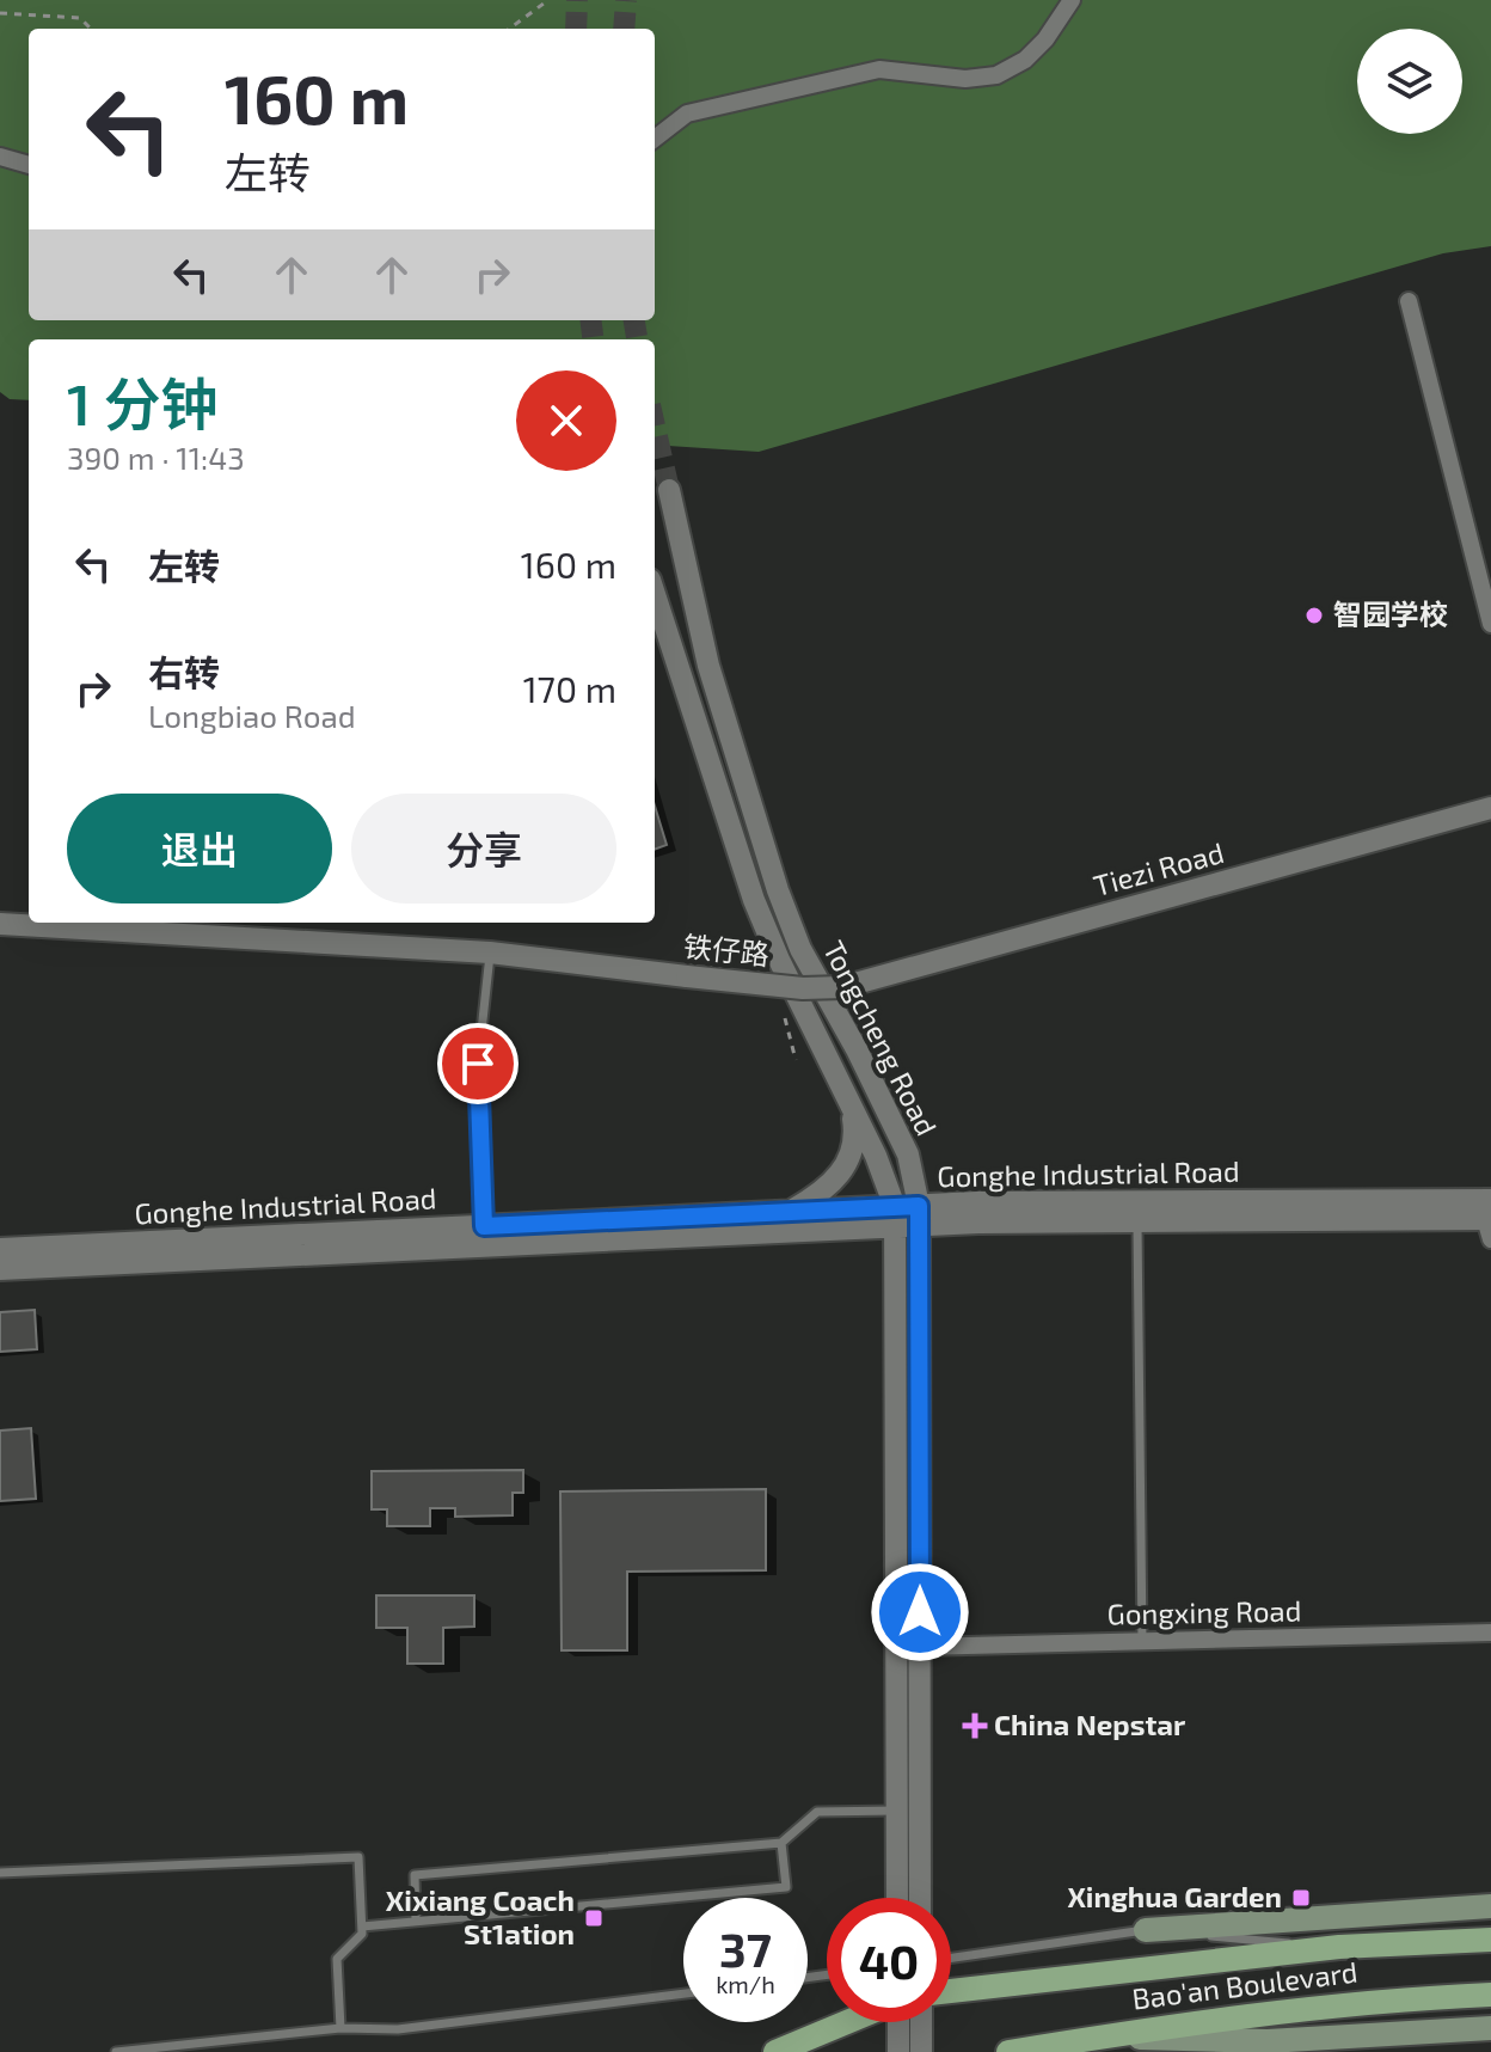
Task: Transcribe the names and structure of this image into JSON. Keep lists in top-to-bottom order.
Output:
{
  "streets": {
    "main road": ["Bao'an Boulevard"],
    "street": [
      "Tiezi Road",
      "铁仔路",
      "Tongcheng Road",
      "Gonghe Industrial Road",
      "Gongxing Road"
    ]
  },
  "crossings": [
    ["Tiezi Road", "铁仔路"],
    ["Tongcheng Road", "Gonghe Industrial Road"],
    ["Tongcheng Road", "Gongxing Road"]
  ],
  "places": {
    "other": ["智园学校"],
    "health": ["China Nepstar"],
    "transit": ["Xinghua Garden", "Xixiang Coach St1ation"]
  },
  "page": {
    "turn": ["160 m", "左转"],
    "heading": ["1 分钟", "390 m · 11:43"],
    "list": [
      {
        "name": "左转",
        "value": "160 m"
      },
      {
        "name": "右转",
        "note": "Longbiao Road",
        "value": "170 m"
      }
    ],
    "buttons": ["退出", "分享"],
    "speed": "37 km/h",
    "limit": "40"
  }
}
